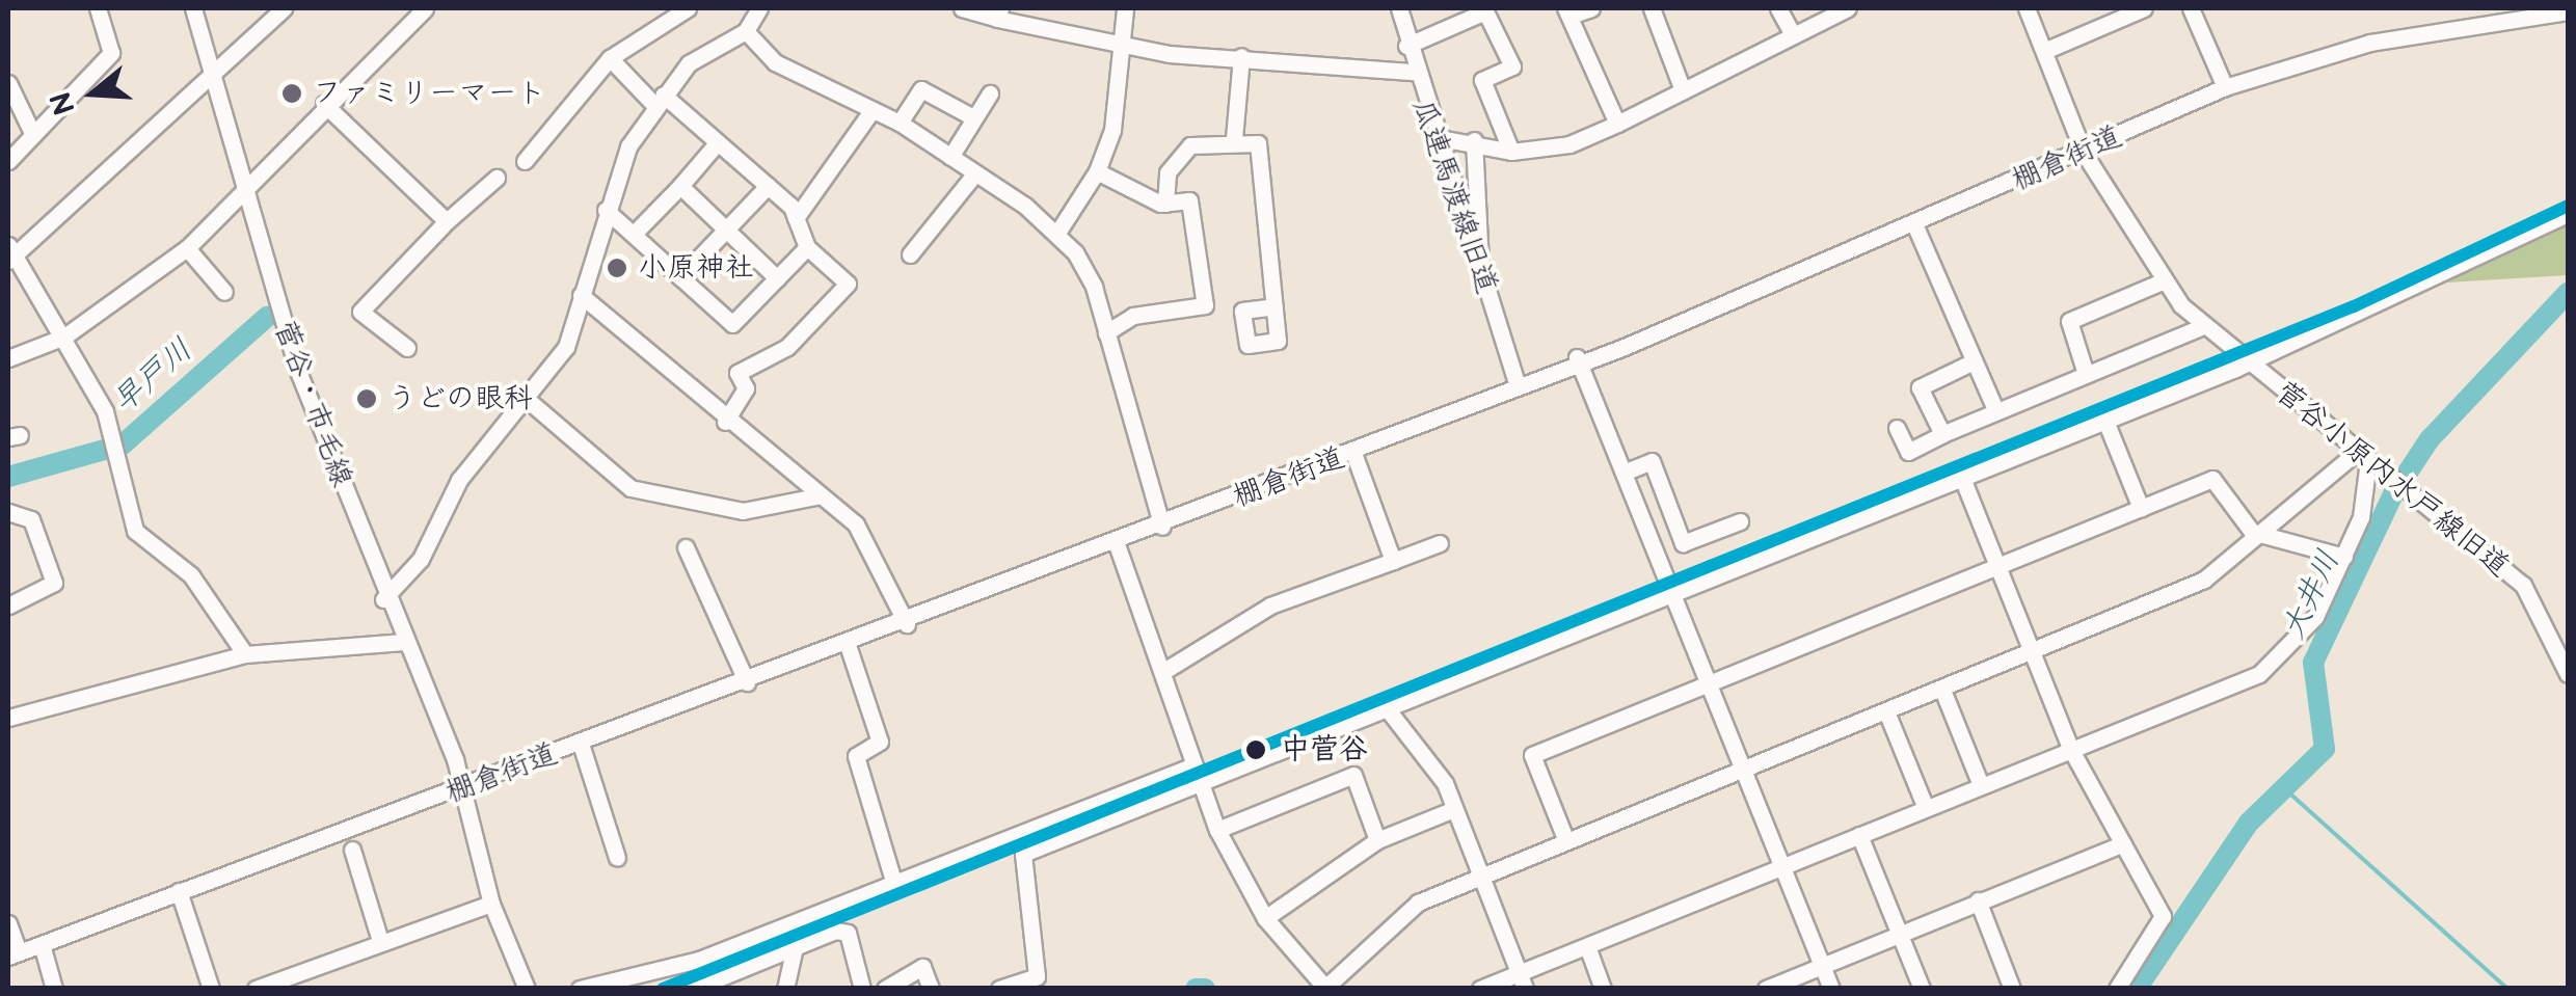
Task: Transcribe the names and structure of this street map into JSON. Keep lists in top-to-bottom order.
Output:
{
  "streets": {
    "street": [
      "棚倉街道",
      "瓜連馬渡線旧道",
      "菅谷・市毛線",
      "菅谷小原内水戸線旧道"
    ]
  },
  "crossings": [
    ["棚倉街道", "瓜連馬渡線旧道"],
    ["棚倉街道", "菅谷・市毛線"],
    ["棚倉街道", "菅谷小原内水戸線旧道"]
  ],
  "water": ["早戸川", "大井川"],
  "places": [
    "ファミリーマート",
    "小原神社",
    "うどの眼科",
    "中菅谷"
  ],
  "north": "left"
}
